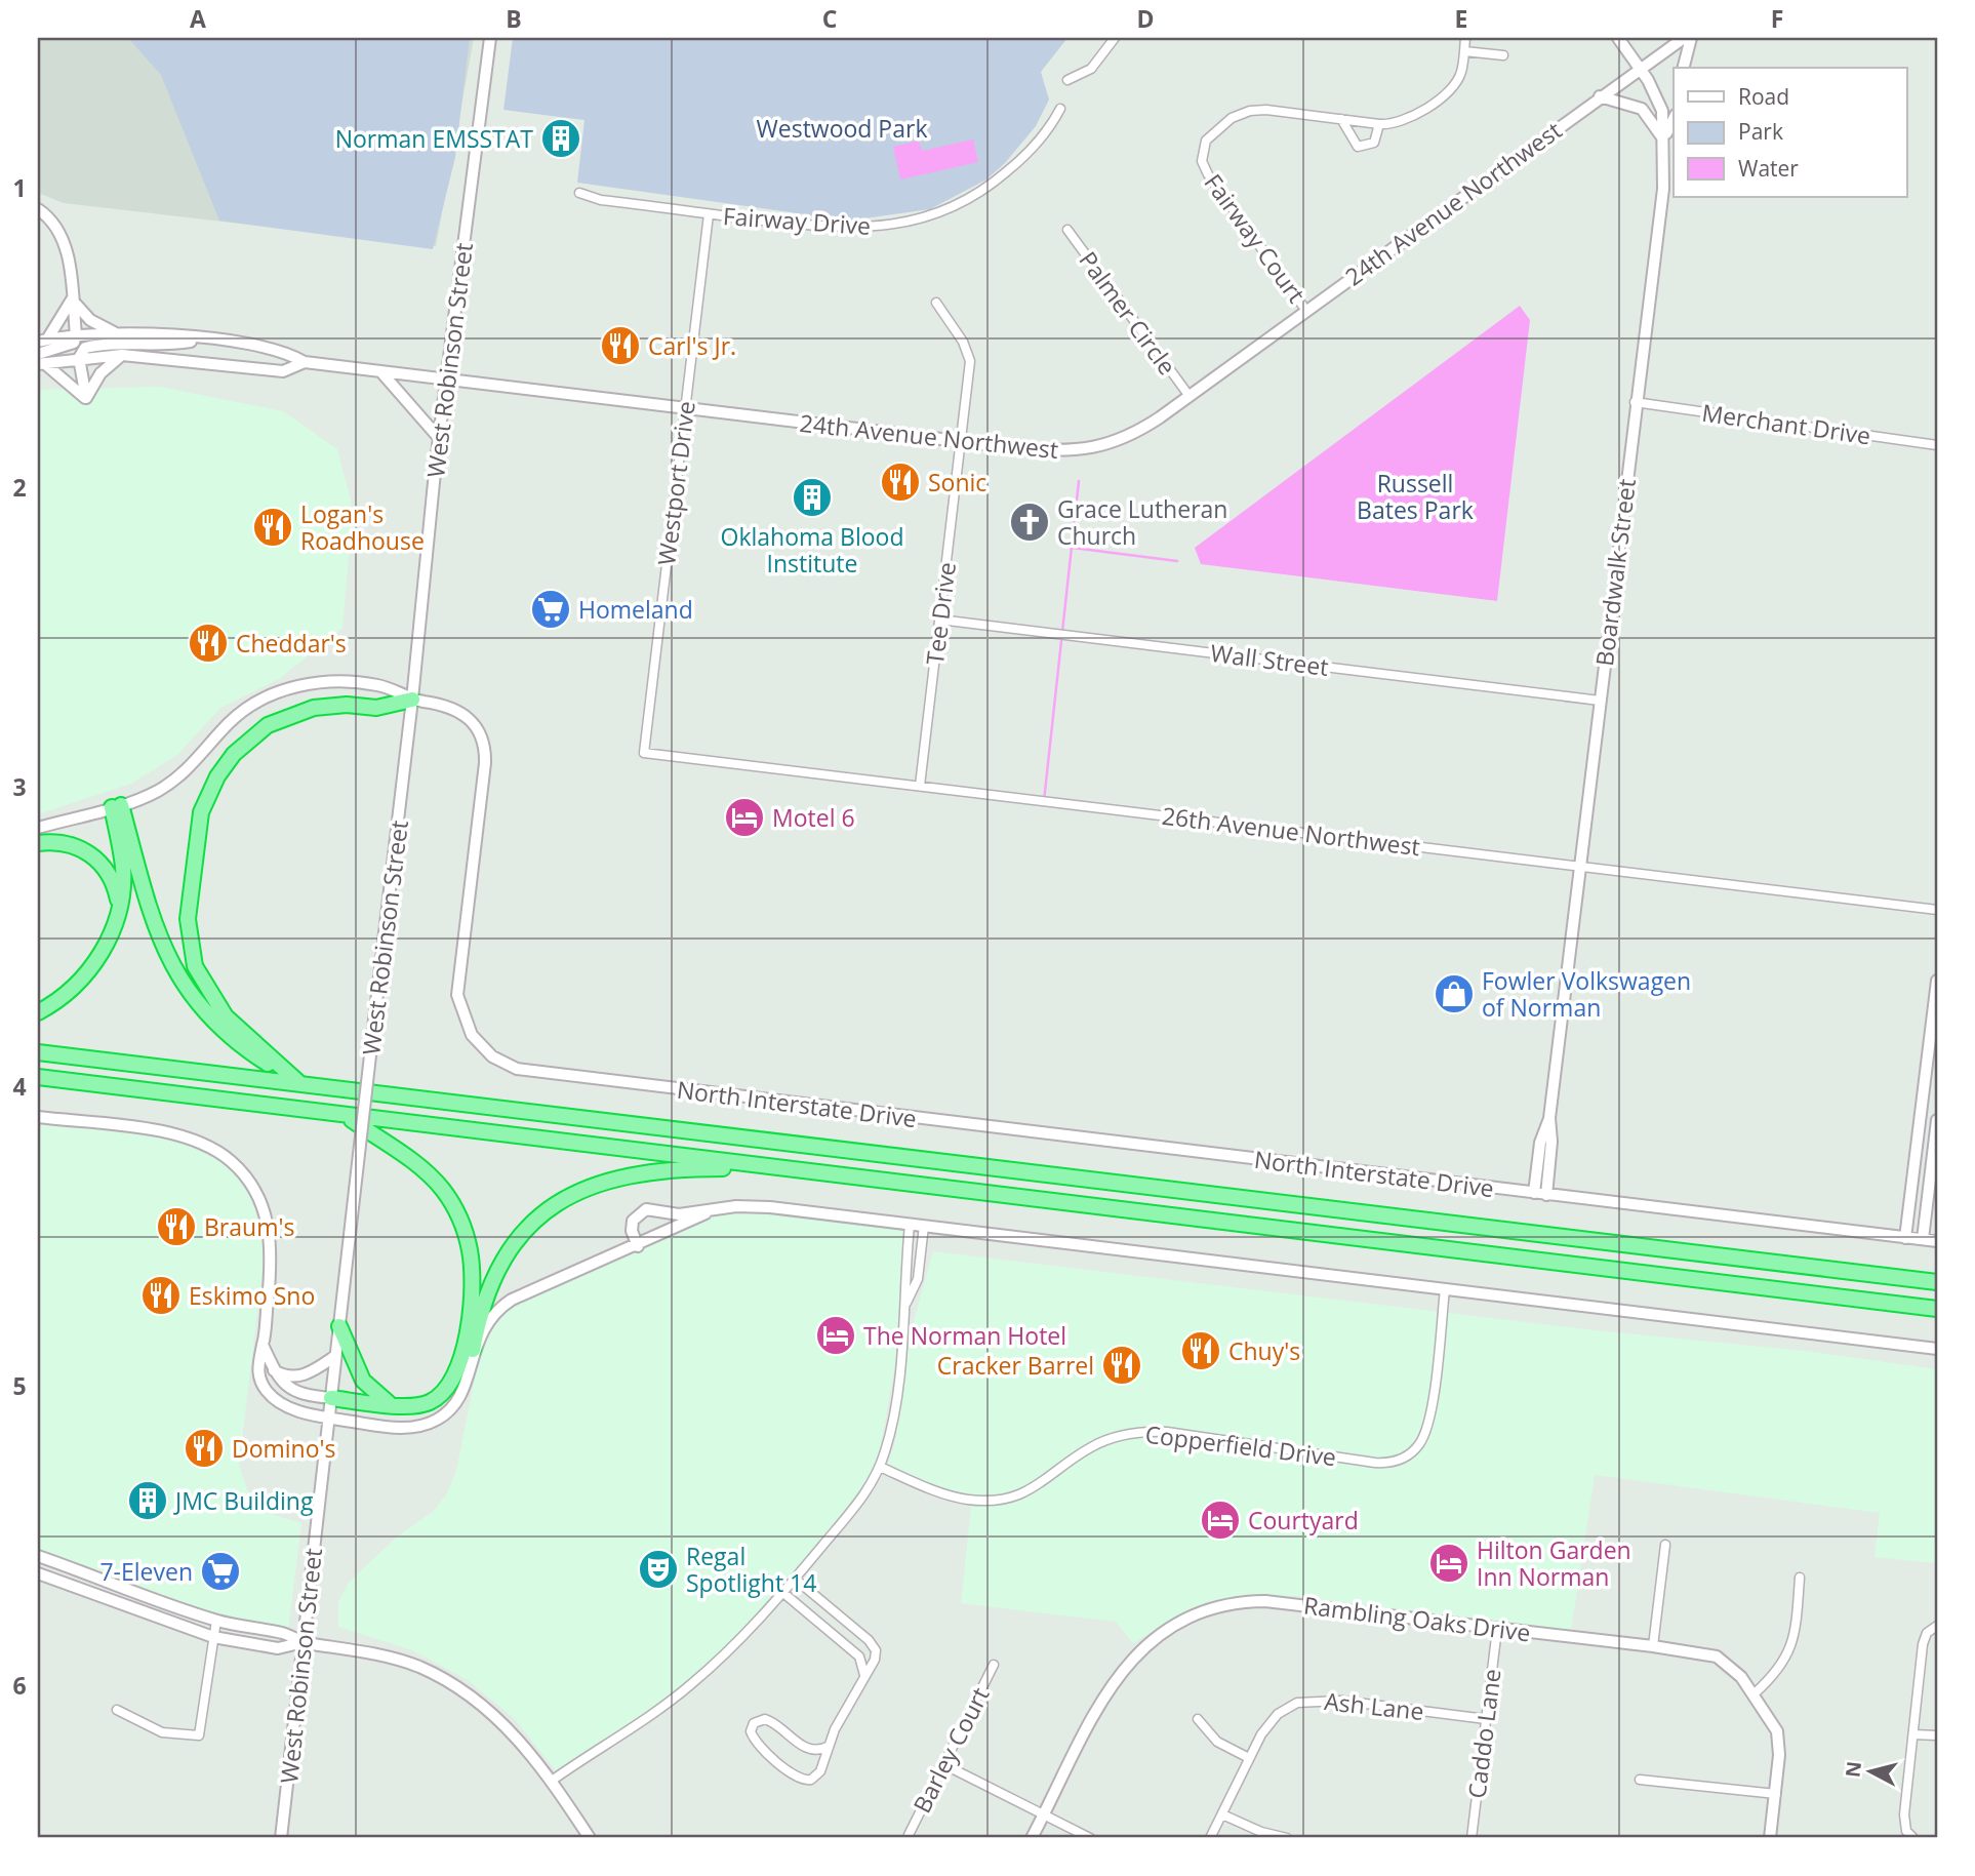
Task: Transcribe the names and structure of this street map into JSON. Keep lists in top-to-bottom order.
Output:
{
  "streets": {
    "main road": [
      "24th Avenue Northwest",
      "West Robinson Street",
      "Boardwalk Street",
      "North Interstate Drive",
      "Rambling Oaks Drive"
    ],
    "street": [
      "Fairway Drive",
      "Fairway Court",
      "Palmer Circle",
      "Merchant Drive",
      "Westport Drive",
      "Tee Drive",
      "Wall Street",
      "26th Avenue Northwest",
      "Copperfield Drive",
      "Ash Lane",
      "Caddo Lane",
      "Barley Court"
    ]
  },
  "crossings": [
    ["24th Avenue Northwest", "Fairway Court"],
    ["24th Avenue Northwest", "Palmer Circle"],
    ["24th Avenue Northwest", "West Robinson Street"],
    ["24th Avenue Northwest", "Westport Drive"],
    ["24th Avenue Northwest", "Boardwalk Street"],
    ["24th Avenue Northwest", "Tee Drive"],
    ["Fairway Drive", "Westport Drive"],
    ["West Robinson Street", "North Interstate Drive"],
    ["Merchant Drive", "Boardwalk Street"],
    ["Westport Drive", "26th Avenue Northwest"],
    ["Boardwalk Street", "Wall Street"],
    ["Boardwalk Street", "26th Avenue Northwest"],
    ["Boardwalk Street", "North Interstate Drive"],
    ["Tee Drive", "Wall Street"],
    ["Tee Drive", "26th Avenue Northwest"],
    ["Rambling Oaks Drive", "Caddo Lane"],
    ["Ash Lane", "Caddo Lane"]
  ],
  "parks": ["Westwood Park", "Russell Bates Park"],
  "places": {
    "building": ["Norman EMSSTAT", "Oklahoma Blood Institute", "JMC Building"],
    "restaurant": [
      "Carl's Jr.",
      "Sonic",
      "Logan's Roadhouse",
      "Cheddar's",
      "Braum's",
      "Eskimo Sno",
      "Chuy's",
      "Cracker Barrel",
      "Domino's"
    ],
    "church": ["Grace Lutheran Church"],
    "supermarket": ["Homeland", "7-Eleven"],
    "hotel": [
      "Motel 6",
      "The Norman Hotel",
      "Courtyard",
      "Hilton Garden Inn Norman"
    ],
    "shop": ["Fowler Volkswagen of Norman"],
    "theatre": ["Regal Spotlight 14"]
  },
  "legend": ["Road", "Park", "Water"],
  "north": "left",
  "grid": {
    "columns": [
      "A",
      "B",
      "C",
      "D",
      "E",
      "F"
    ],
    "rows": [
      "1",
      "2",
      "3",
      "4",
      "5",
      "6"
    ]
  }
}
